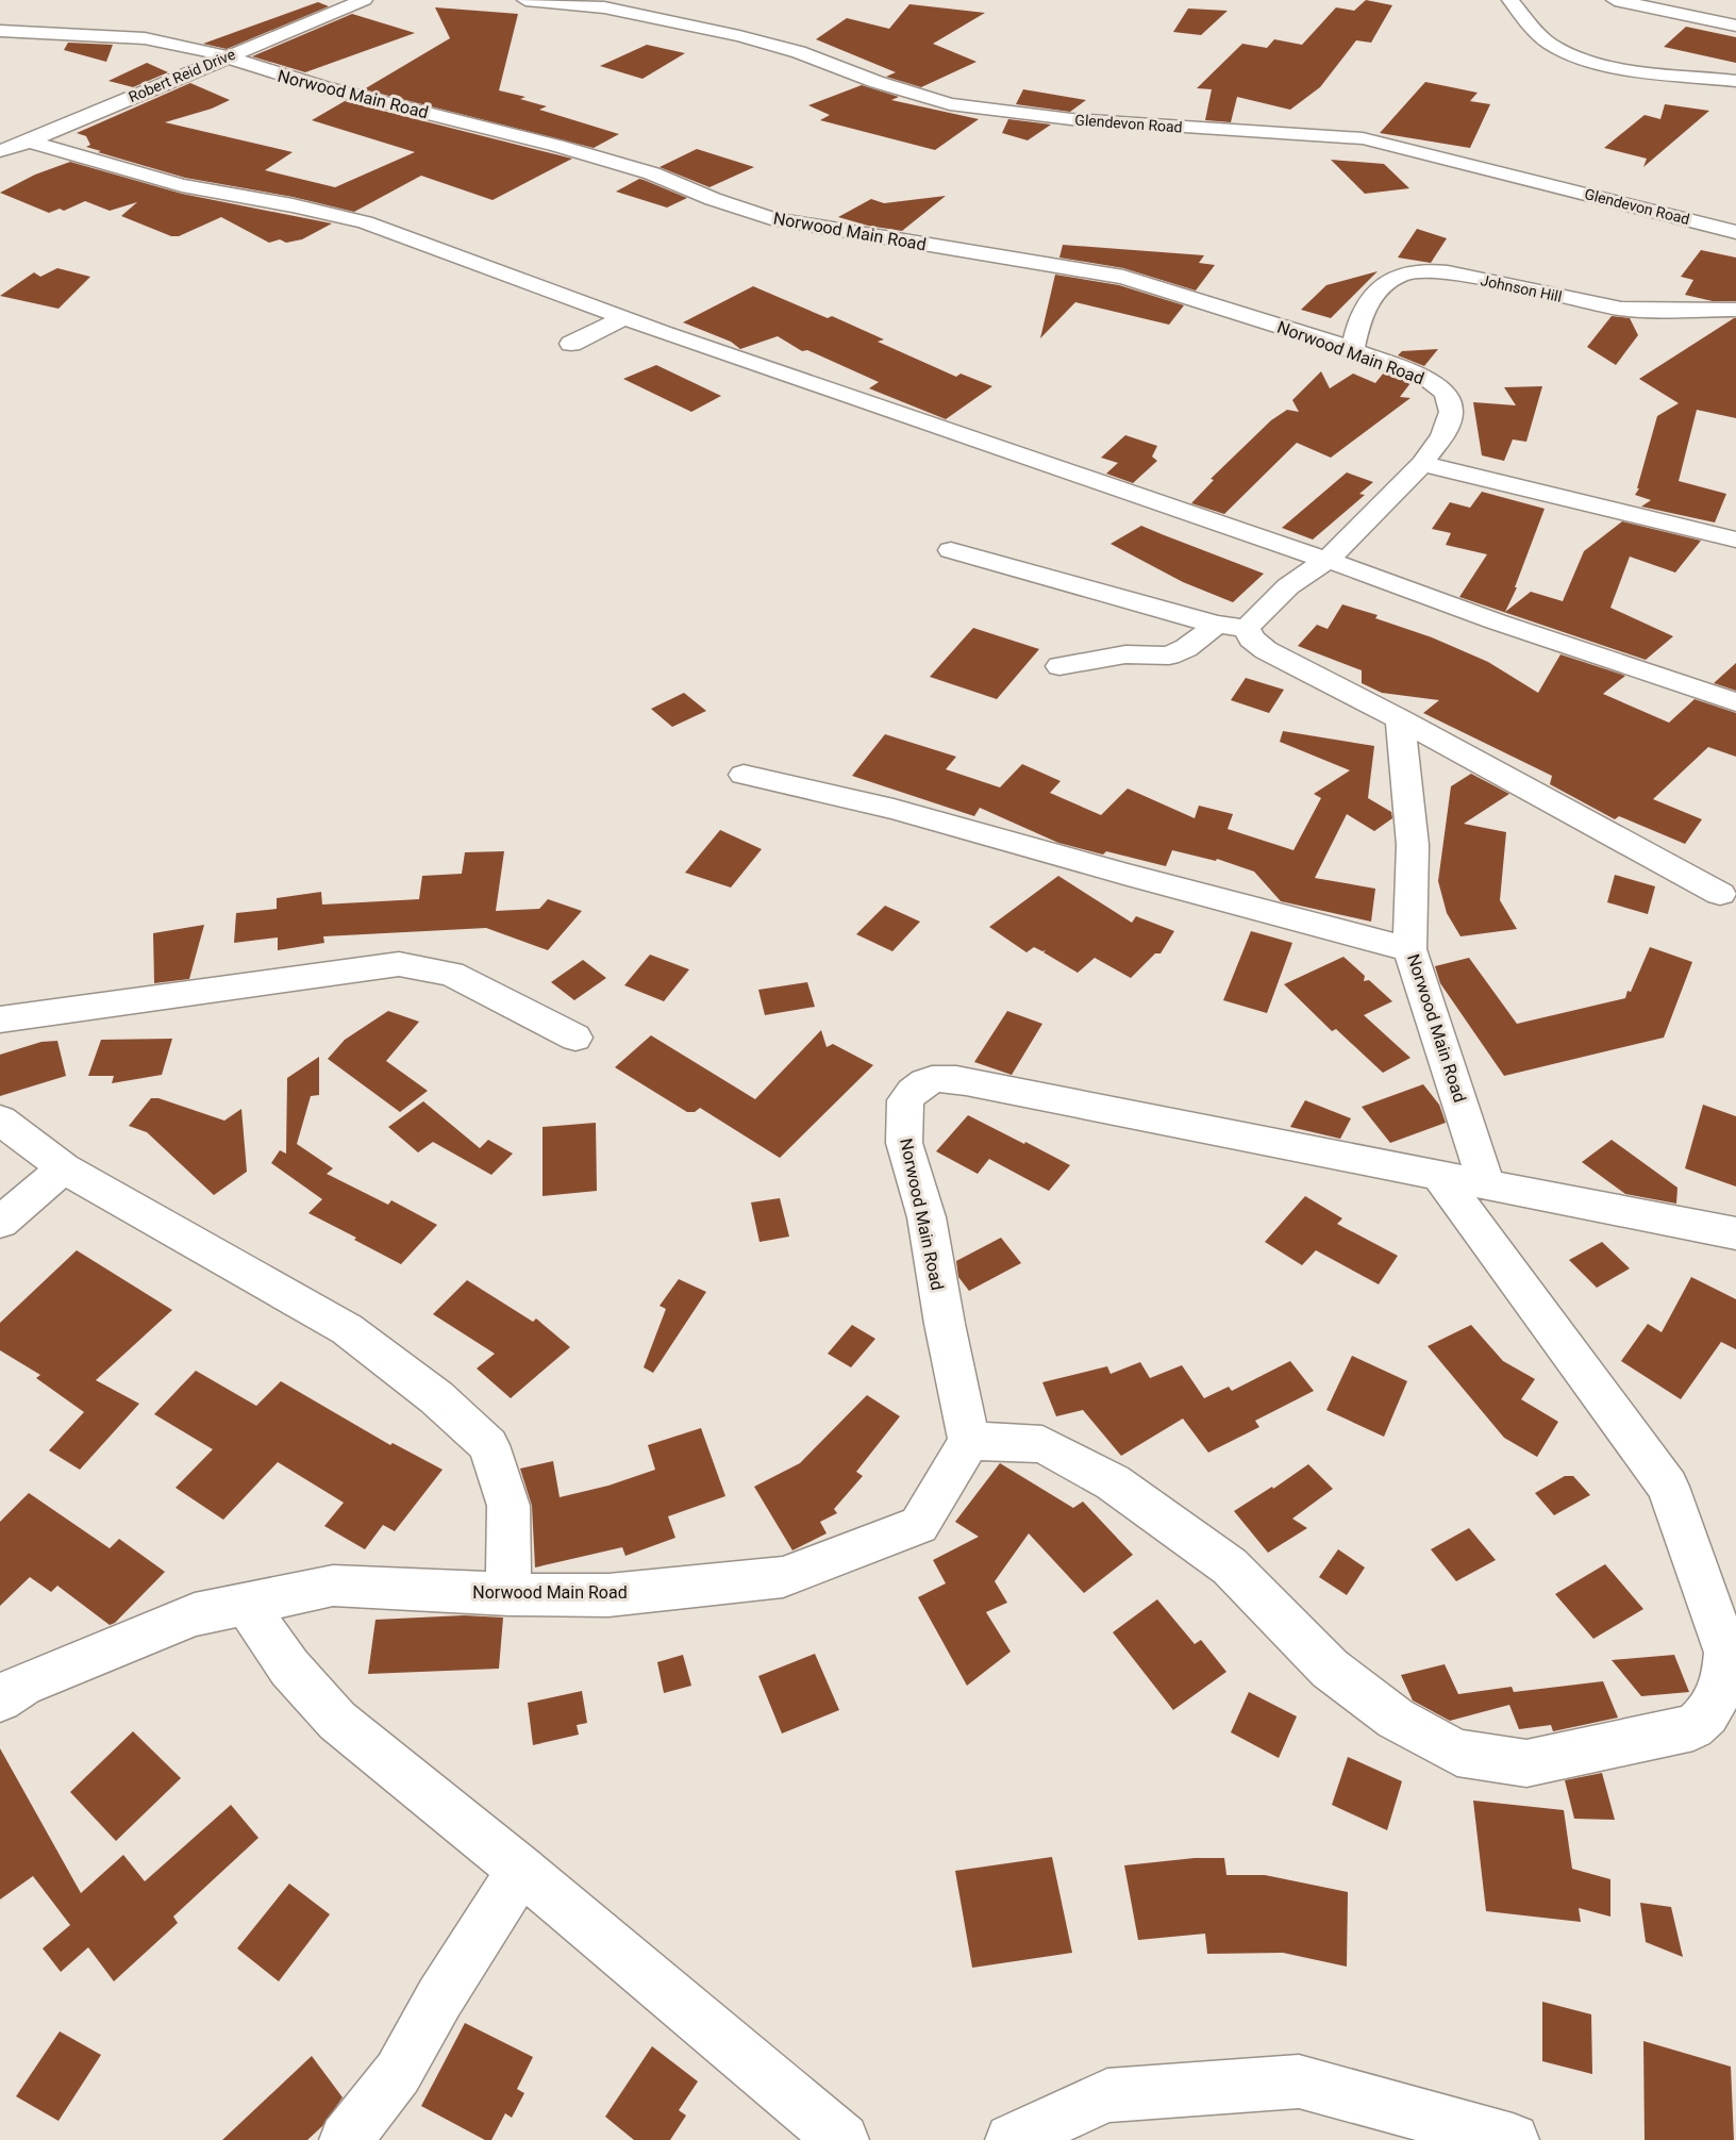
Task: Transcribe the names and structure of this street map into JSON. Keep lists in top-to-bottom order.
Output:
{
  "streets": {
    "street": [
      "Robert Reid Drive",
      "Norwood Main Road",
      "Glendevon Road",
      "Johnson Hill"
    ]
  },
  "crossings": [
    ["Robert Reid Drive", "Norwood Main Road"],
    ["Norwood Main Road", "Johnson Hill"]
  ]
}
